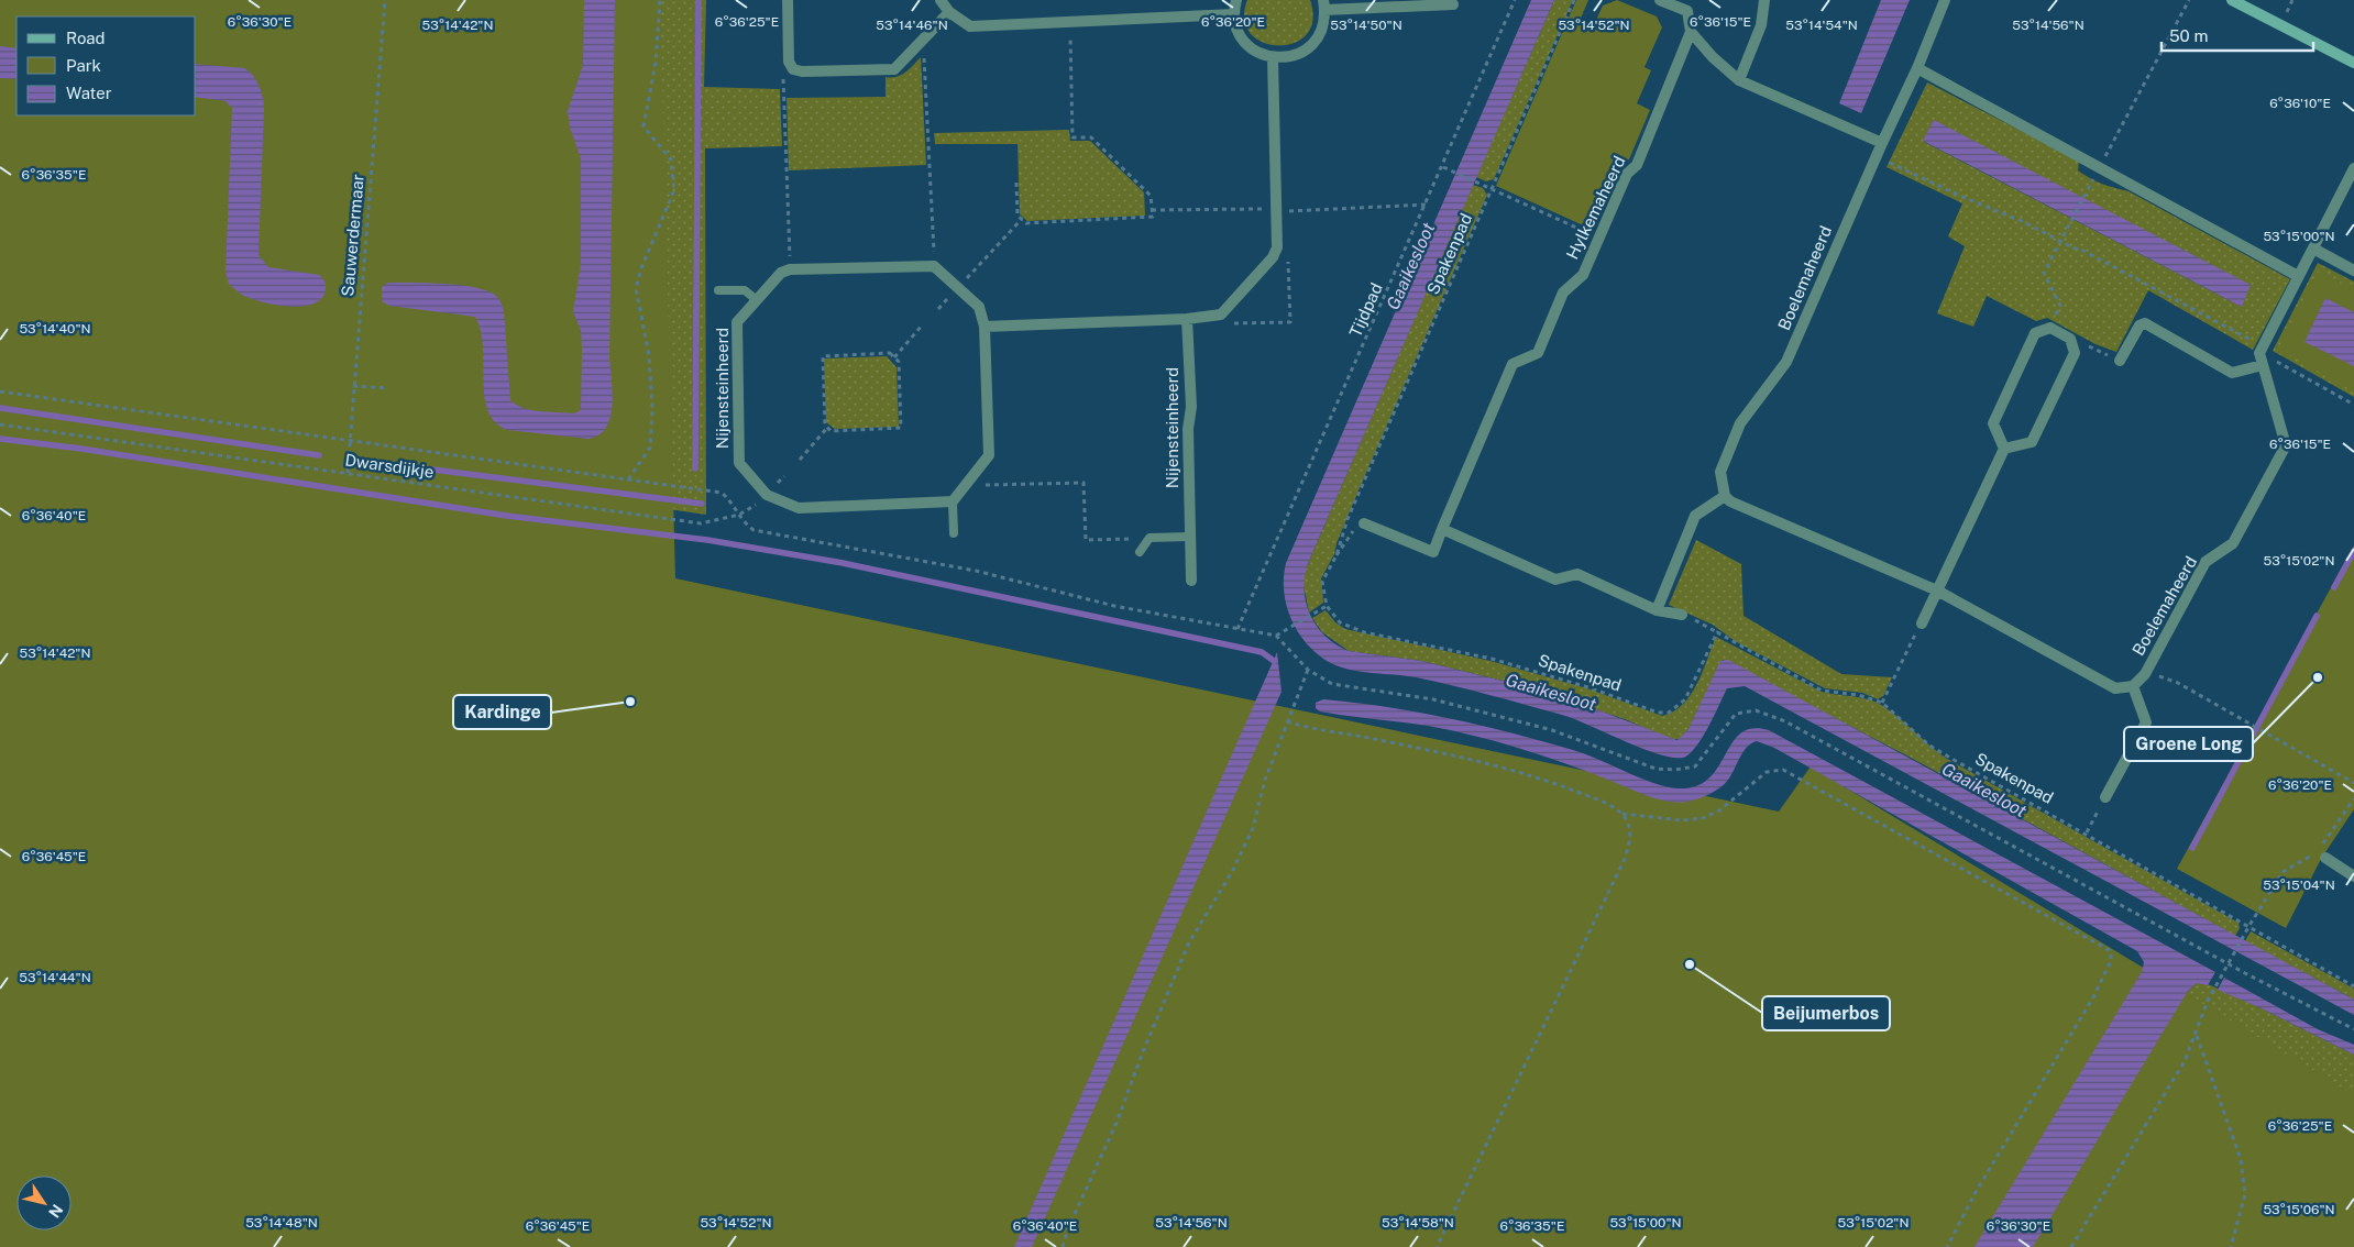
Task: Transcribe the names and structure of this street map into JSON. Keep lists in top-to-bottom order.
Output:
{
  "streets": {
    "street": ["Hylkemaheerd", "Boelemaheerd", "Nijensteinheerd"],
    "path": [
      "Sauwerdermaar",
      "Spakenpad",
      "Tijdpad",
      "Dwarsdijkje"
    ]
  },
  "crossings": [
    ["Sauwerdermaar", "Dwarsdijkje"],
    ["Nijensteinheerd", "Dwarsdijkje"]
  ],
  "water": ["Gaaikesloot"],
  "places": ["Groene Long", "Kardinge", "Beijumerbos"],
  "legend": ["Road", "Park", "Water"],
  "scale_bar": "50 m",
  "north": "bottom right",
  "coordinates": [
    "6°36'30\"E",
    "6°36'25\"E",
    "6°36'20\"E",
    "6°36'15\"E",
    "53°14'42\"N",
    "53°14'46\"N",
    "53°14'50\"N",
    "53°14'52\"N",
    "53°14'54\"N",
    "53°14'56\"N",
    "6°36'10\"E",
    "6°36'35\"E",
    "53°15'00\"N",
    "53°14'40\"N",
    "6°36'40\"E",
    "53°15'02\"N",
    "6°36'45\"E",
    "53°15'04\"N",
    "53°14'44\"N",
    "53°15'06\"N",
    "53°14'48\"N",
    "53°14'58\"N"
  ]
}
